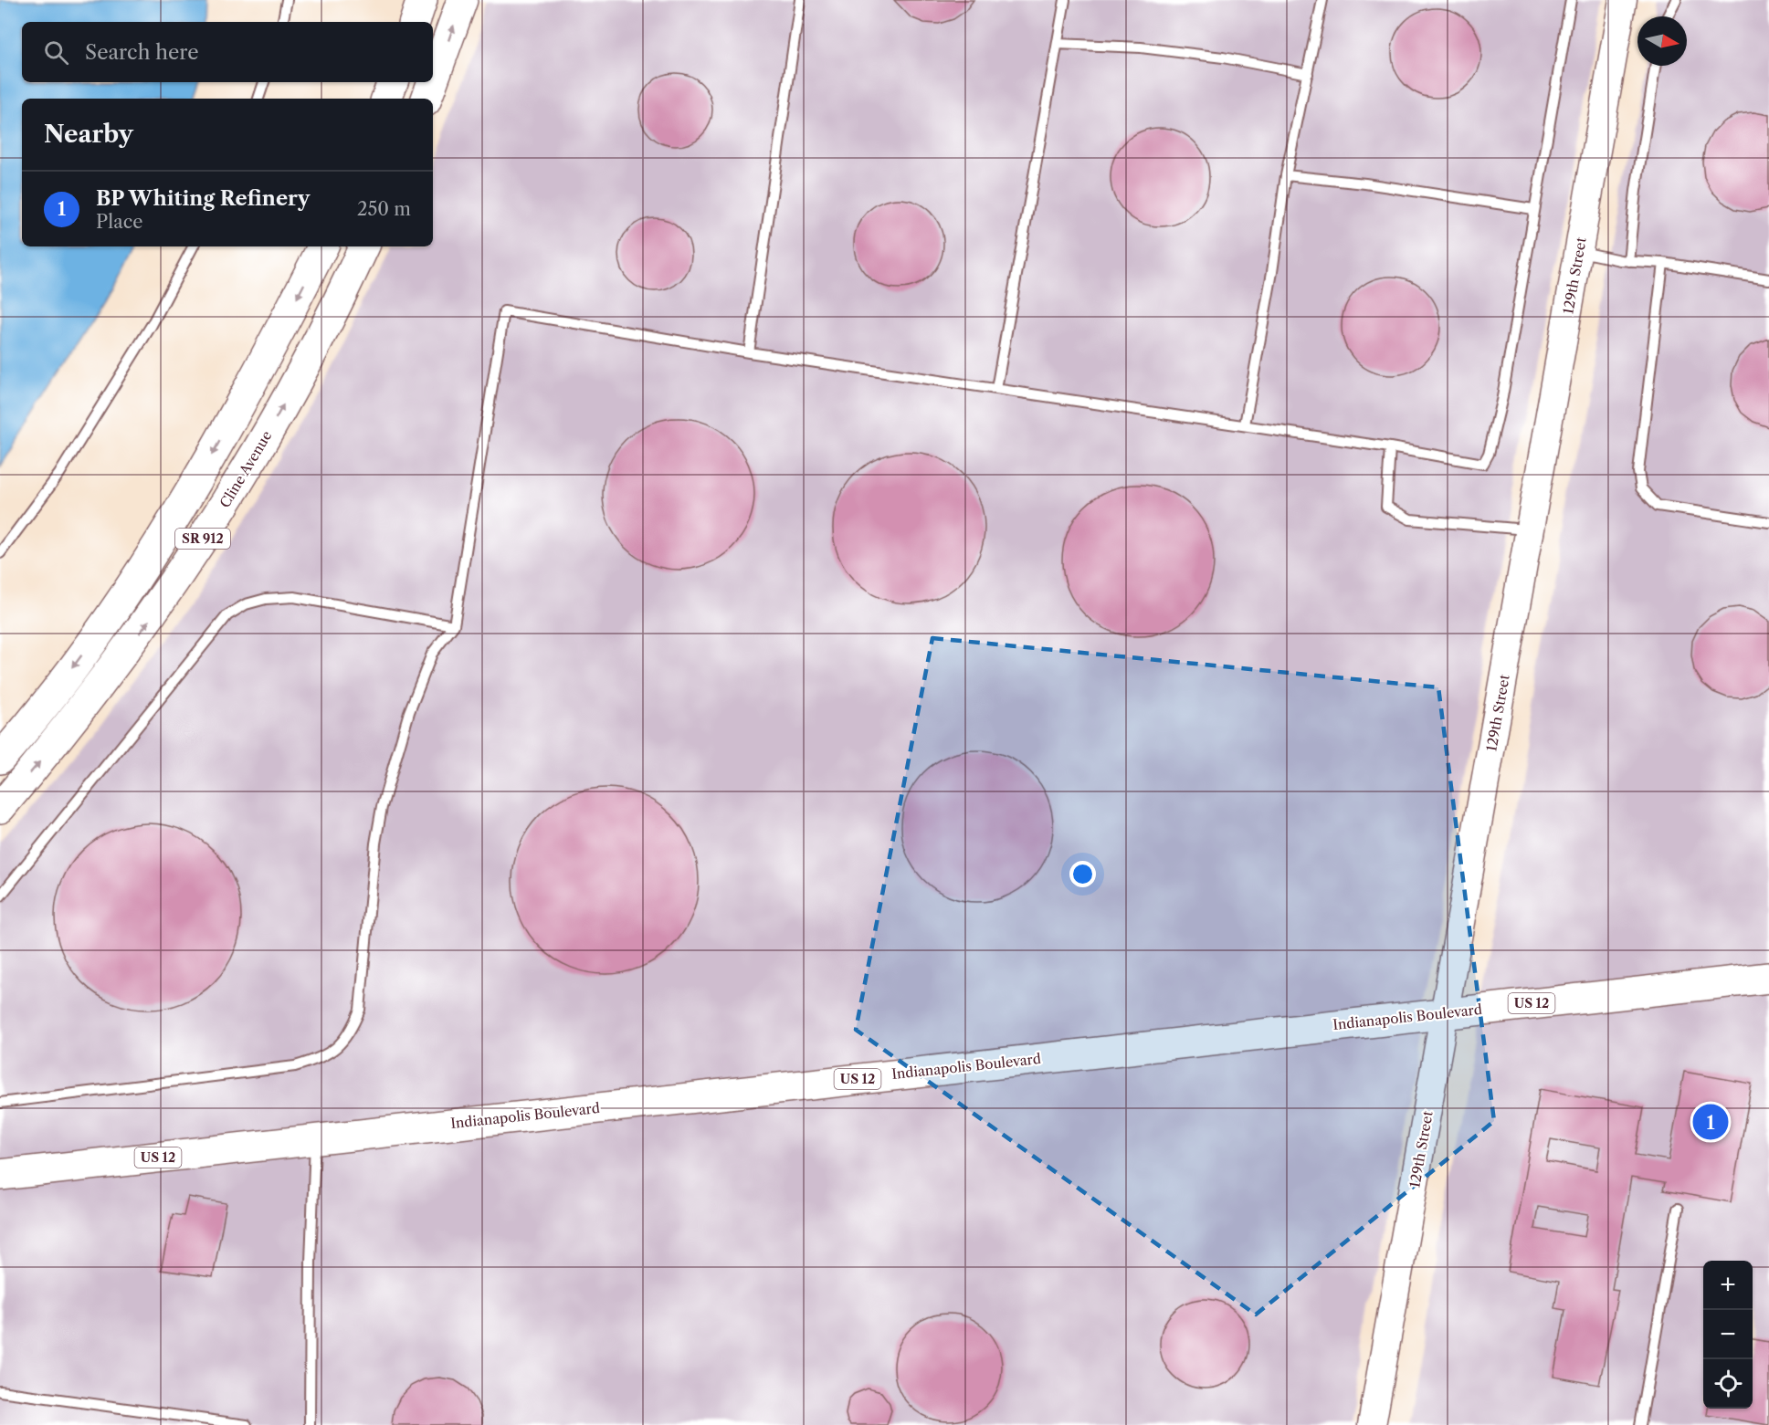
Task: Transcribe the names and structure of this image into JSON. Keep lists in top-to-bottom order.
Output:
{
  "streets": {
    "main road": [
      "129th Street",
      "Cline Avenue",
      "SR 912",
      "US 12",
      "Indianapolis Boulevard"
    ]
  },
  "crossings": [
    ["129th Street", "Indianapolis Boulevard"]
  ],
  "north": "right",
  "page": {
    "search": "Search here",
    "heading": "Nearby",
    "list": [
      {
        "mark": "1",
        "name": "BP Whiting Refinery",
        "note": "Place",
        "value": "250 m"
      }
    ],
    "pins": "1",
    "map_buttons": ["+", "−"]
  }
}
